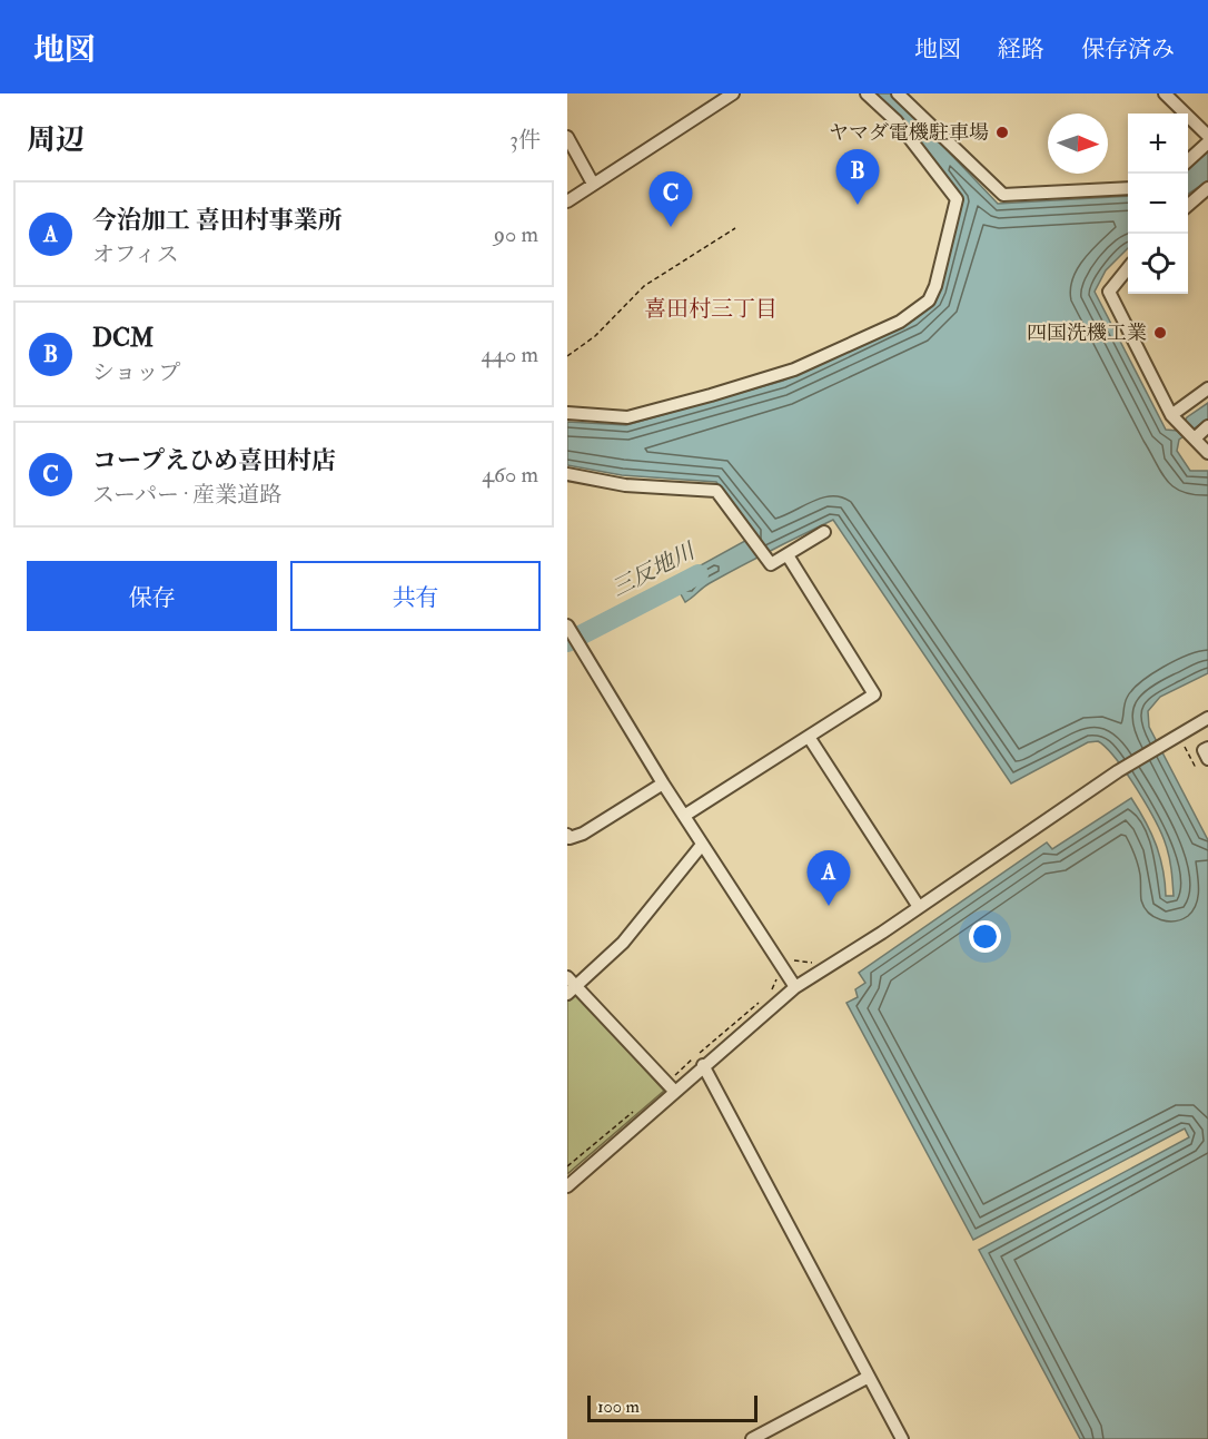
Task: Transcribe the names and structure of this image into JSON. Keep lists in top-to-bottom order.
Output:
{
  "districts": ["喜田村三丁目"],
  "water": ["三反地川"],
  "places": ["ヤマダ電機駐車場", "四国洗機工業"],
  "scale_bar": "100 m",
  "north": "right",
  "page": {
    "header": "地図",
    "nav": ["地図", "経路", "保存済み"],
    "heading": ["周辺", "3件"],
    "map_buttons": ["+", "−"],
    "pins": ["B", "C", "A"],
    "list": [
      {
        "mark": "A",
        "name": "今治加工 喜田村事業所",
        "note": "オフィス",
        "value": "90 m"
      },
      {
        "mark": "B",
        "name": "DCM",
        "note": "ショップ",
        "value": "440 m"
      },
      {
        "mark": "C",
        "name": "コープえひめ喜田村店",
        "note": "スーパー · 産業道路",
        "value": "460 m"
      }
    ],
    "buttons": ["保存", "共有"],
    "scale": "100 m"
  }
}
